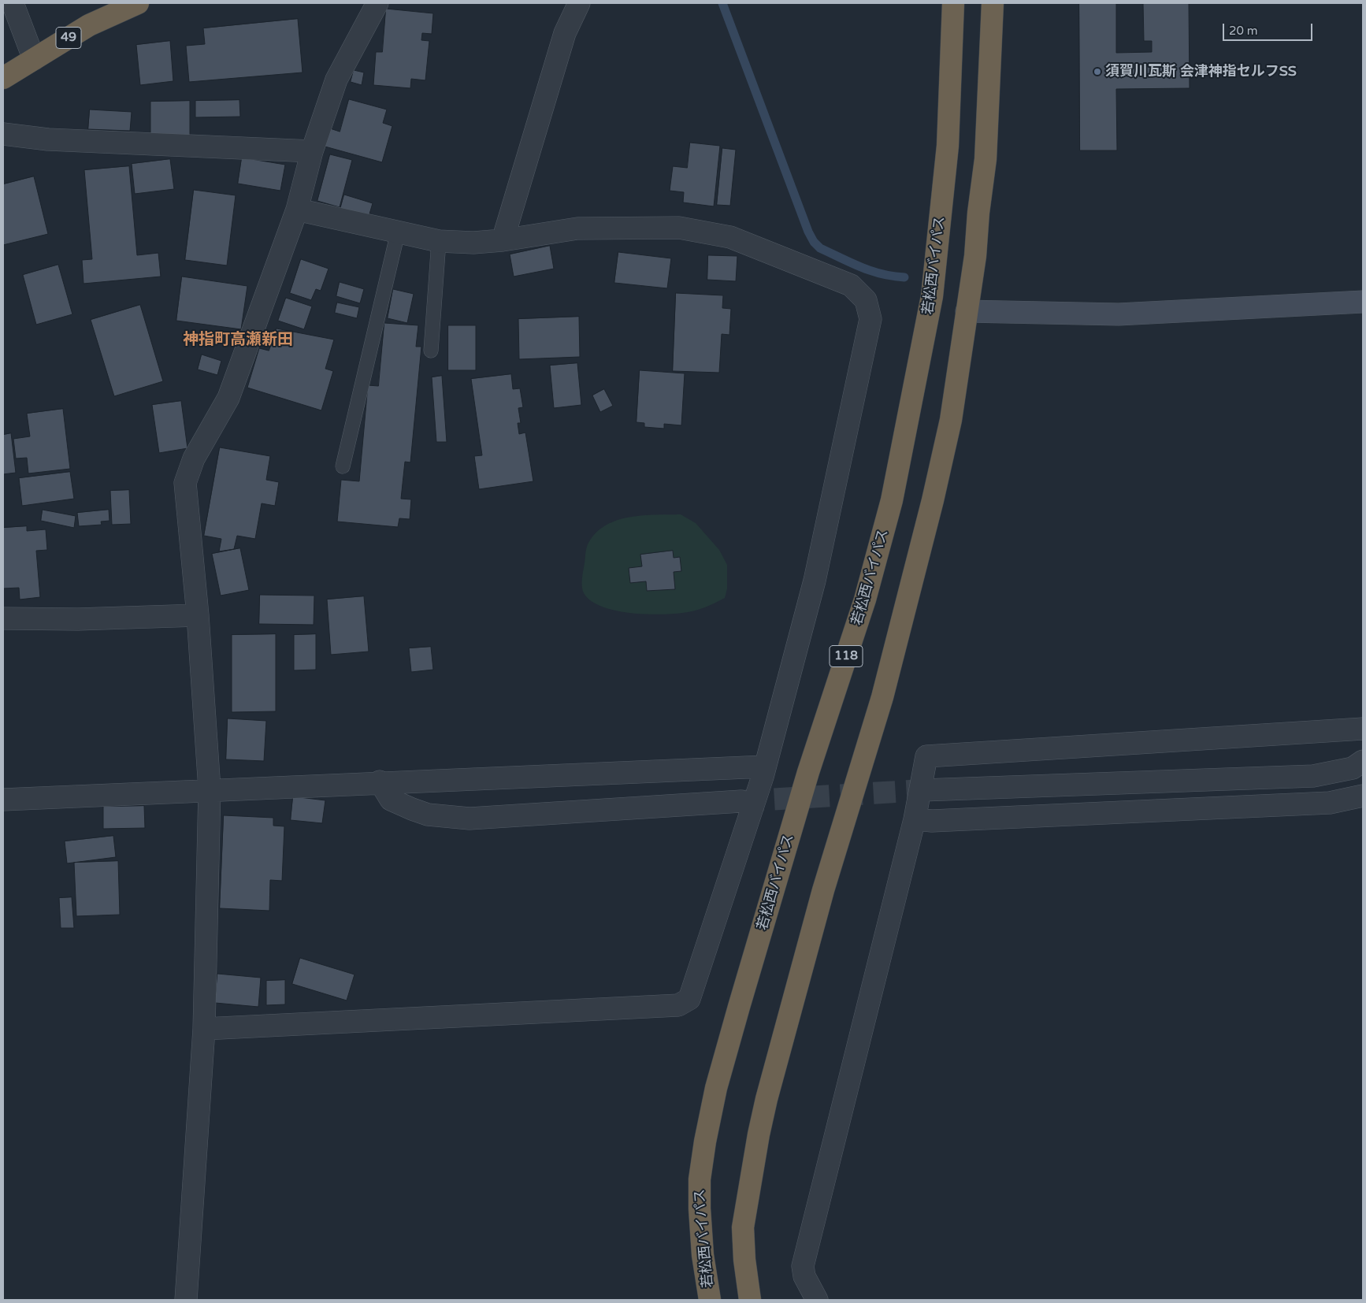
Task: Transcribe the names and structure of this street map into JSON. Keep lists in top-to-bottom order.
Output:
{
  "streets": {
    "highway": ["49", "若松西バイパス", "118"]
  },
  "districts": ["神指町高瀬新田"],
  "places": ["須賀川瓦斯 会津神指セルフSS"],
  "scale_bar": "20 m"
}
